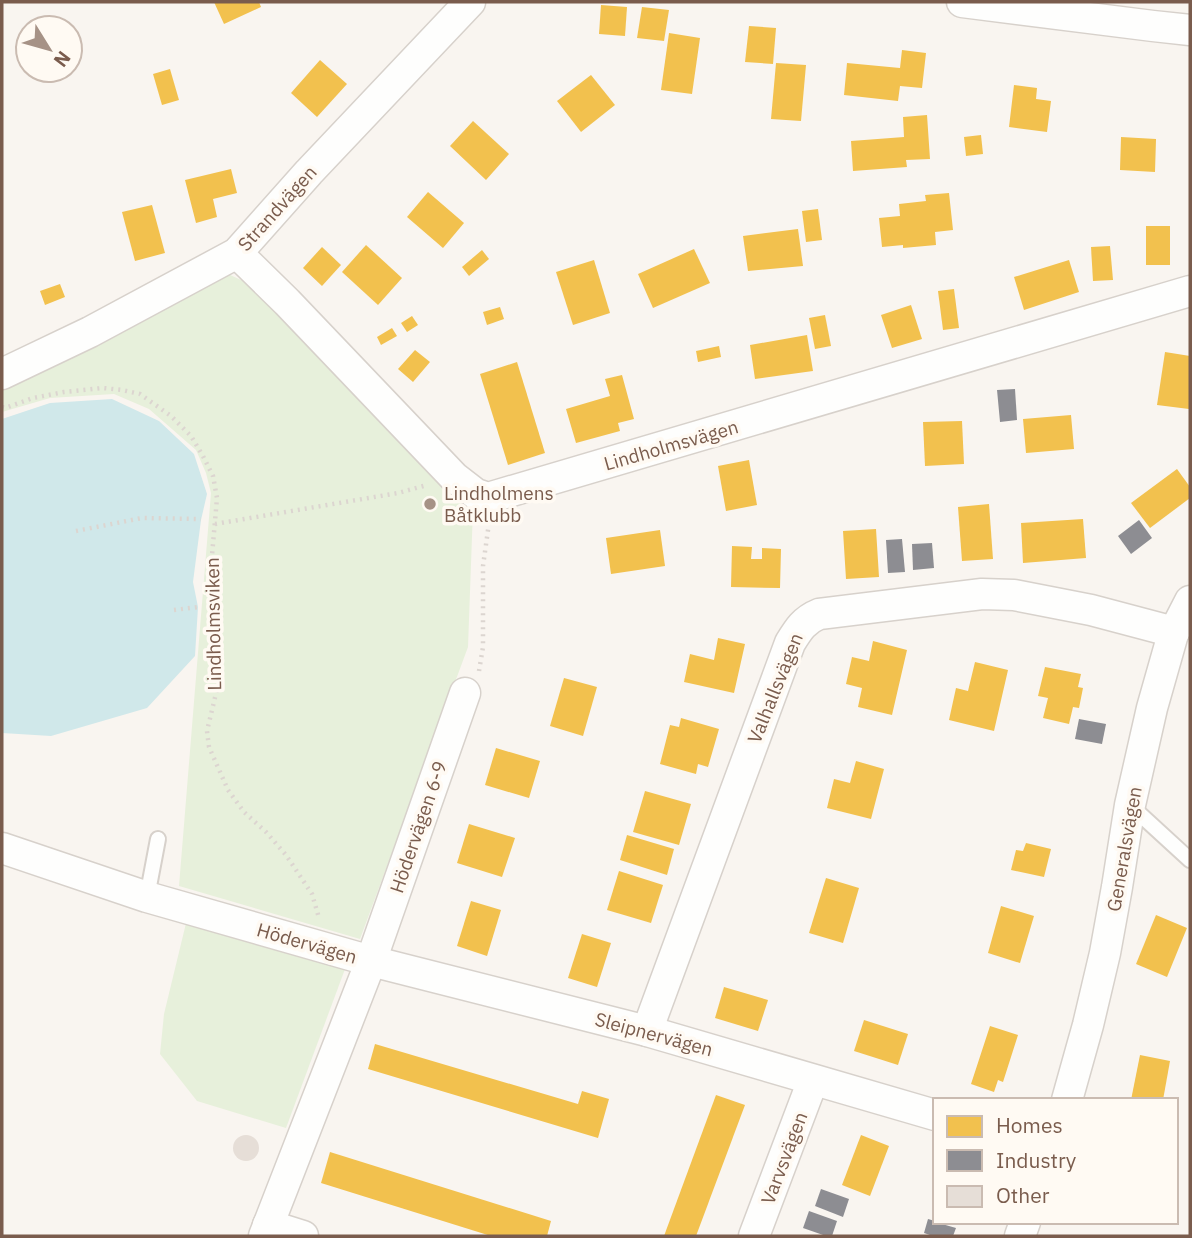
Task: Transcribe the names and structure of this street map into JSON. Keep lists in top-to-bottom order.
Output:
{
  "streets": {
    "street": [
      "Strandvägen",
      "Lindholmsvägen",
      "Valhallsvägen",
      "Hödervägen 6-9",
      "Generalsvägen",
      "Hödervägen",
      "Sleipnervägen",
      "Varvsvägen"
    ],
    "path": ["Lindholmsviken"]
  },
  "crossings": [
    ["Lindholmsviken", "Hödervägen"],
    ["Valhallsvägen", "Generalsvägen"],
    ["Valhallsvägen", "Sleipnervägen"],
    ["Hödervägen 6-9", "Hödervägen"],
    ["Hödervägen 6-9", "Sleipnervägen"],
    ["Hödervägen", "Sleipnervägen"],
    ["Sleipnervägen", "Varvsvägen"]
  ],
  "places": ["Lindholmens Båtklubb"],
  "legend": ["Homes", "Industry", "Other"],
  "north": "bottom right"
}
